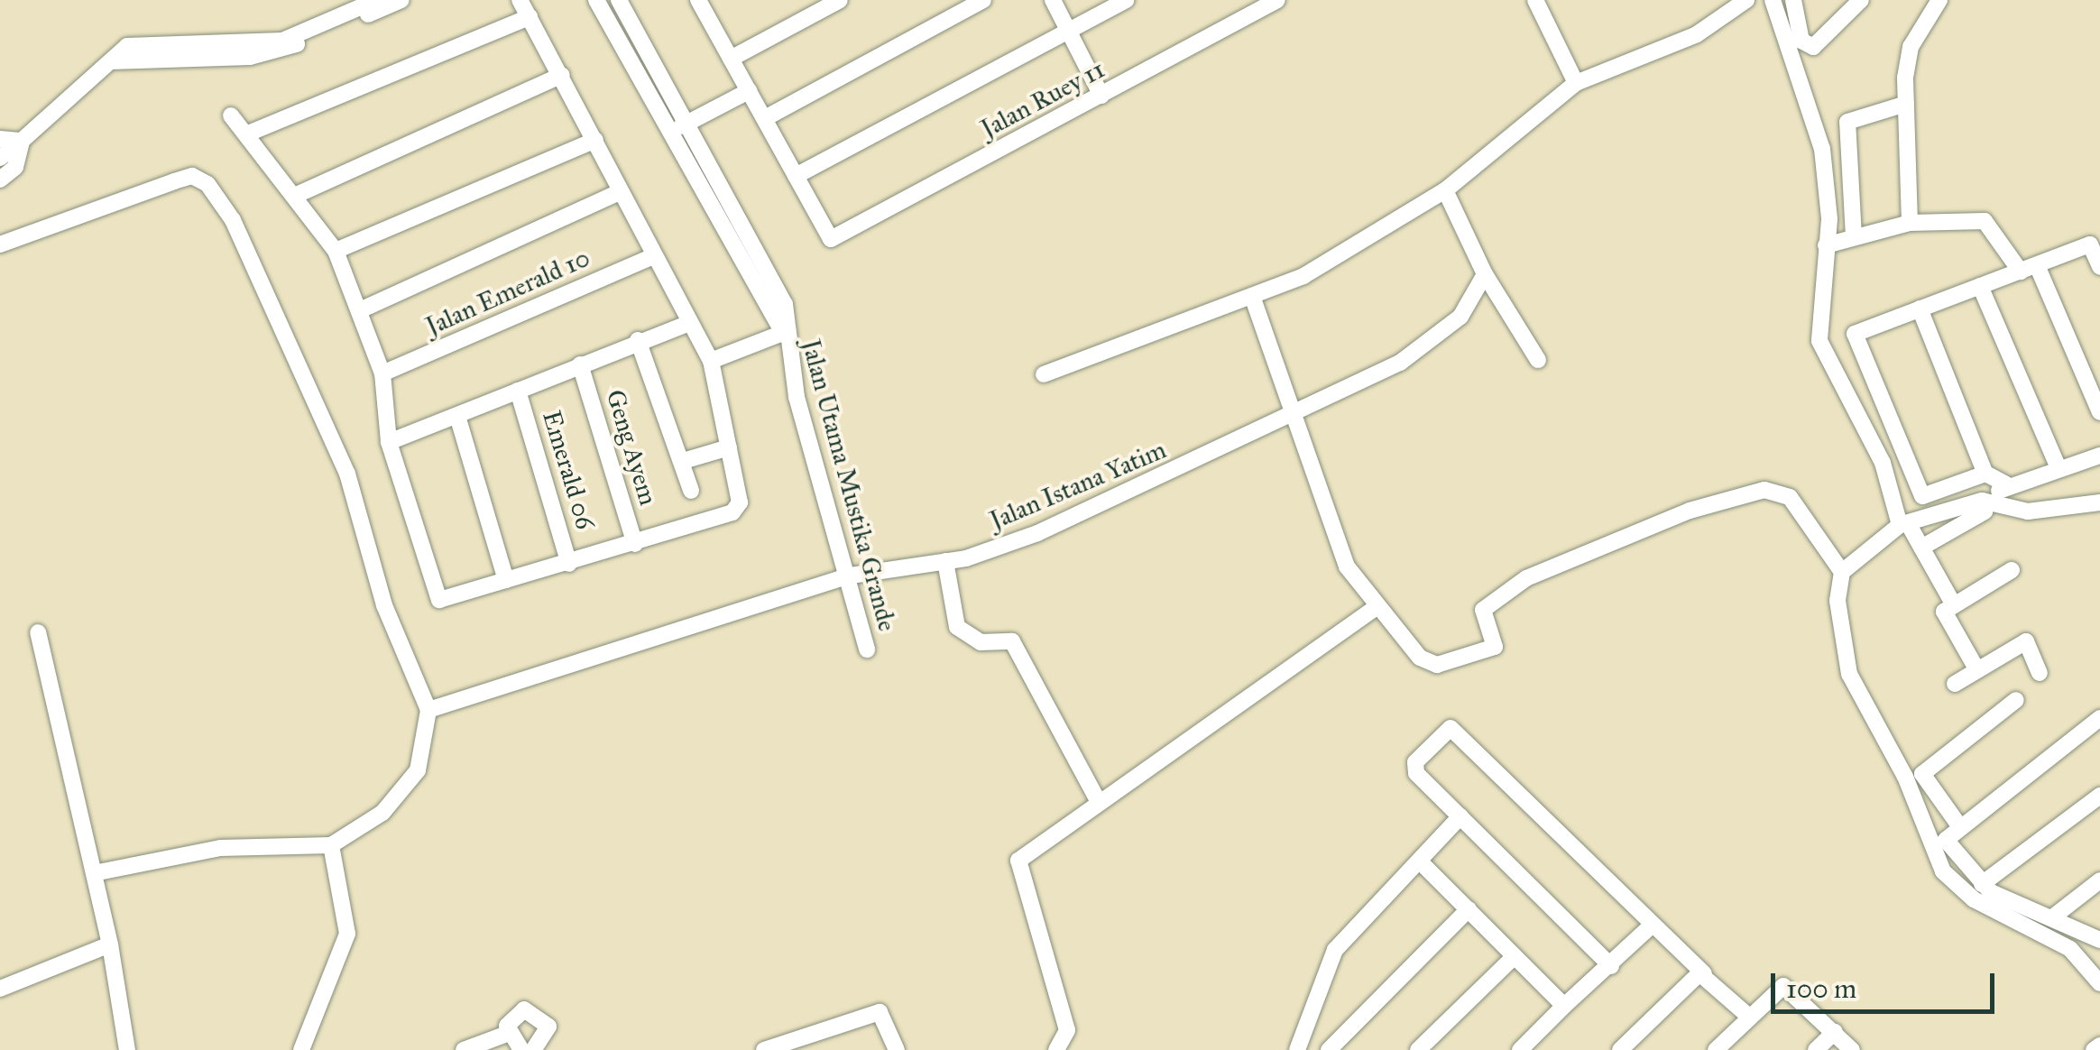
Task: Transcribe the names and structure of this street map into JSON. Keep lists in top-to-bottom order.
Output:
{
  "streets": {
    "street": [
      "Jalan Ruey 11",
      "Jalan Emerald 10",
      "Geng Ayem",
      "Emerald 06",
      "Jalan Utama Mustika Grande",
      "Jalan Istana Yatim"
    ]
  },
  "crossings": [
    ["Jalan Utama Mustika Grande", "Jalan Istana Yatim"]
  ],
  "scale_bar": "100 m"
}
